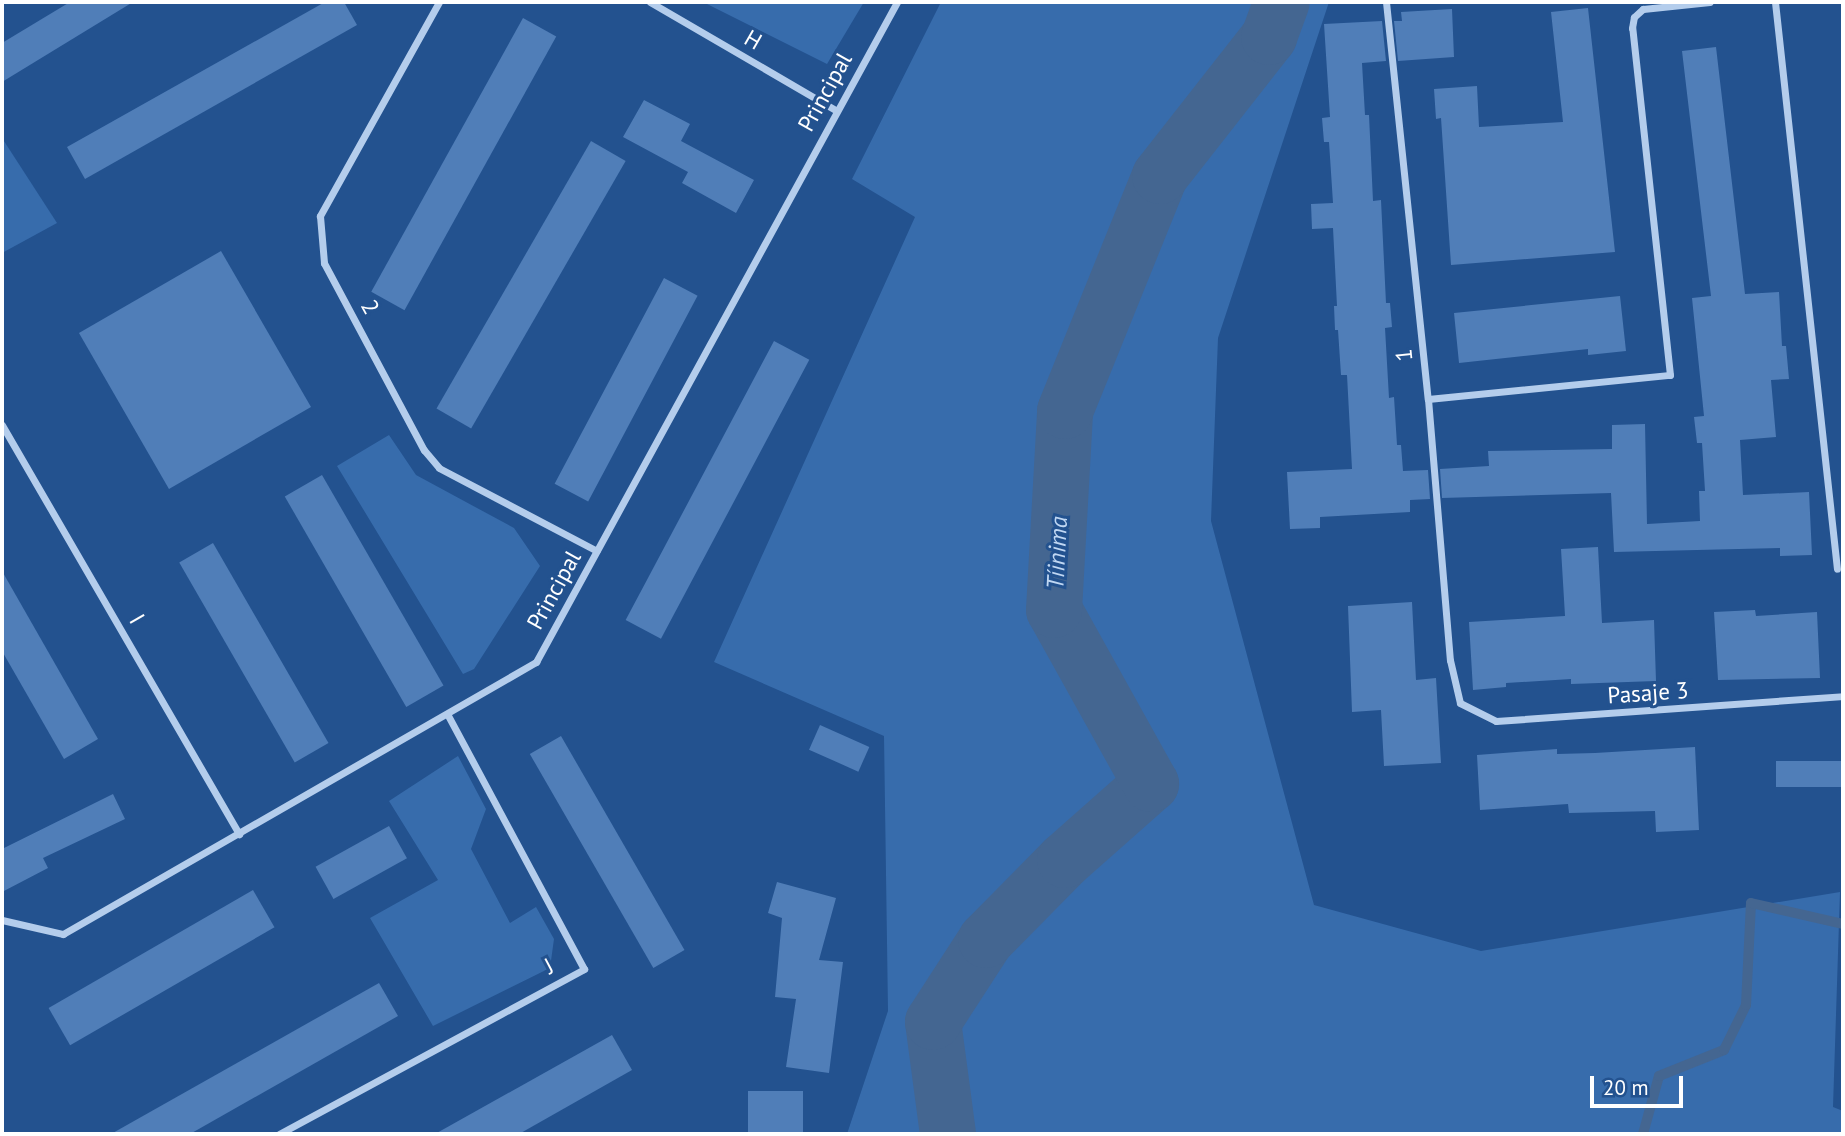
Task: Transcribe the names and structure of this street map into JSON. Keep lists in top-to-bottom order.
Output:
{
  "streets": {
    "street": [
      "H",
      "Principal",
      "2",
      "1",
      "I",
      "Pasaje 3",
      "J"
    ]
  },
  "crossings": [
    ["H", "Principal"],
    ["Principal", "2"],
    ["Principal", "I"],
    ["Principal", "J"],
    ["1", "Pasaje 3"]
  ],
  "water": ["Tíinima"],
  "scale_bar": "20 m"
}
